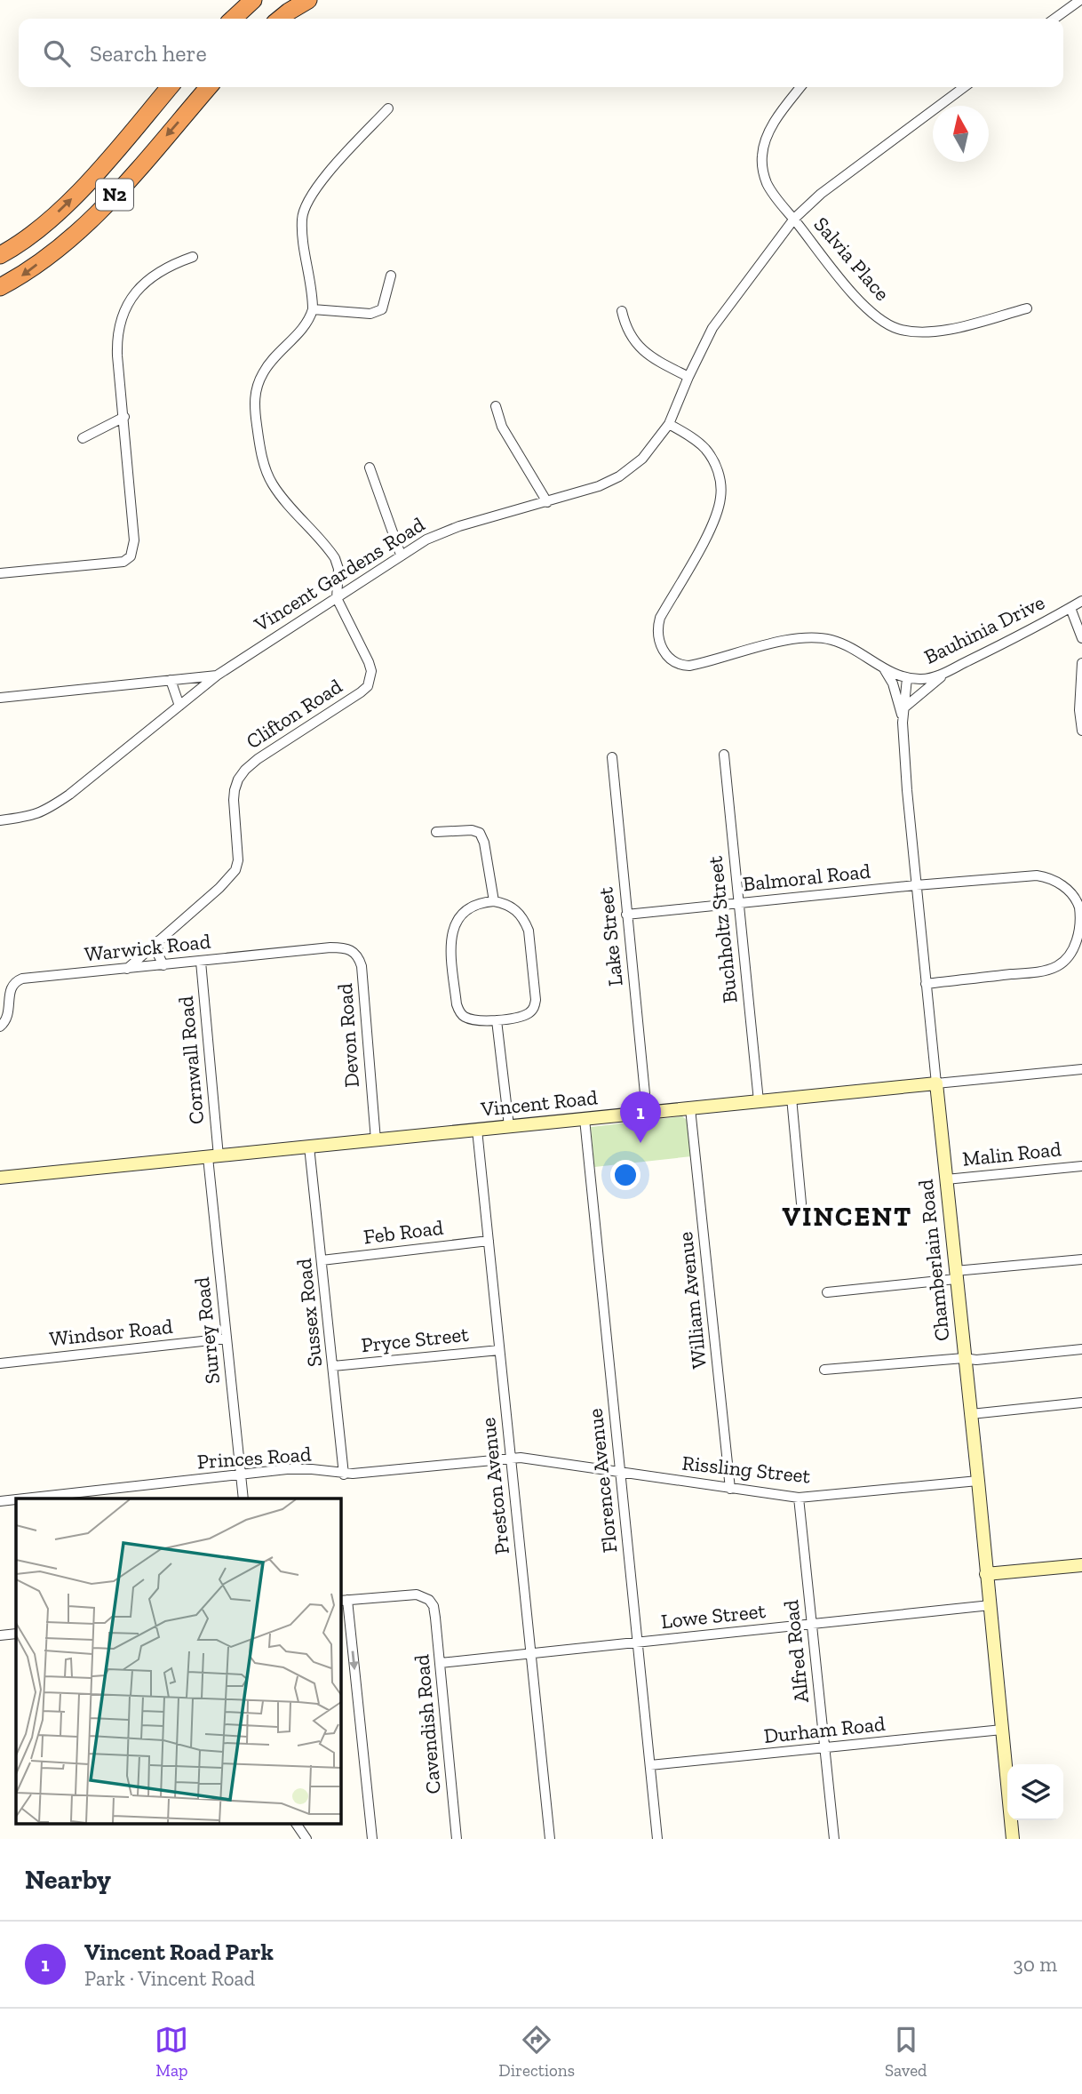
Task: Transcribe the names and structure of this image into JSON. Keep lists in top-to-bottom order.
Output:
{
  "streets": {
    "highway": ["N2"],
    "street": [
      "Salvia Place",
      "Vincent Gardens Road",
      "Bauhinia Drive",
      "Clifton Road",
      "Balmoral Road",
      "Buchholtz Street",
      "Lake Street",
      "Warwick Road",
      "Devon Road",
      "Cornwall Road",
      "Vincent Road",
      "Malin Road",
      "Feb Road",
      "Chamberlain Road",
      "William Avenue",
      "Sussex Road",
      "Surrey Road",
      "Windsor Road",
      "Pryce Street",
      "Princes Road",
      "Rissling Street",
      "Florence Avenue",
      "Preston Avenue",
      "Lowe Street",
      "Alfred Road",
      "Cavendish Road",
      "Durham Road"
    ]
  },
  "crossings": [
    ["Salvia Place", "Vincent Gardens Road"],
    ["Vincent Gardens Road", "Bauhinia Drive"],
    ["Vincent Gardens Road", "Clifton Road"],
    ["Bauhinia Drive", "Chamberlain Road"],
    ["Clifton Road", "Warwick Road"],
    ["Balmoral Road", "Buchholtz Street"],
    ["Balmoral Road", "Lake Street"],
    ["Balmoral Road", "Chamberlain Road"],
    ["Buchholtz Street", "Vincent Road"],
    ["Lake Street", "Vincent Road"],
    ["Warwick Road", "Devon Road"],
    ["Warwick Road", "Cornwall Road"],
    ["Devon Road", "Vincent Road"],
    ["Cornwall Road", "Vincent Road"],
    ["Cornwall Road", "Surrey Road"],
    ["Vincent Road", "Chamberlain Road"],
    ["Vincent Road", "William Avenue"],
    ["Vincent Road", "Sussex Road"],
    ["Vincent Road", "Surrey Road"],
    ["Vincent Road", "Florence Avenue"],
    ["Vincent Road", "Preston Avenue"],
    ["Malin Road", "Chamberlain Road"],
    ["Feb Road", "Sussex Road"],
    ["Feb Road", "Preston Avenue"],
    ["Chamberlain Road", "Rissling Street"],
    ["Chamberlain Road", "Lowe Street"],
    ["Chamberlain Road", "Durham Road"],
    ["William Avenue", "Rissling Street"],
    ["Sussex Road", "Pryce Street"],
    ["Sussex Road", "Princes Road"],
    ["Surrey Road", "Windsor Road"],
    ["Surrey Road", "Princes Road"],
    ["Pryce Street", "Preston Avenue"],
    ["Princes Road", "Rissling Street"],
    ["Princes Road", "Preston Avenue"],
    ["Rissling Street", "Florence Avenue"],
    ["Rissling Street", "Preston Avenue"],
    ["Rissling Street", "Alfred Road"],
    ["Florence Avenue", "Lowe Street"],
    ["Florence Avenue", "Durham Road"],
    ["Preston Avenue", "Lowe Street"],
    ["Lowe Street", "Alfred Road"],
    ["Lowe Street", "Cavendish Road"],
    ["Alfred Road", "Durham Road"]
  ],
  "districts": ["VINCENT"],
  "north": "top",
  "page": {
    "search": "Search here",
    "pins": "1",
    "heading": "Nearby",
    "list": [
      {
        "mark": "1",
        "name": "Vincent Road Park",
        "note": "Park · Vincent Road",
        "value": "30 m"
      }
    ],
    "nav": ["Map", "Directions", "Saved"]
  }
}
